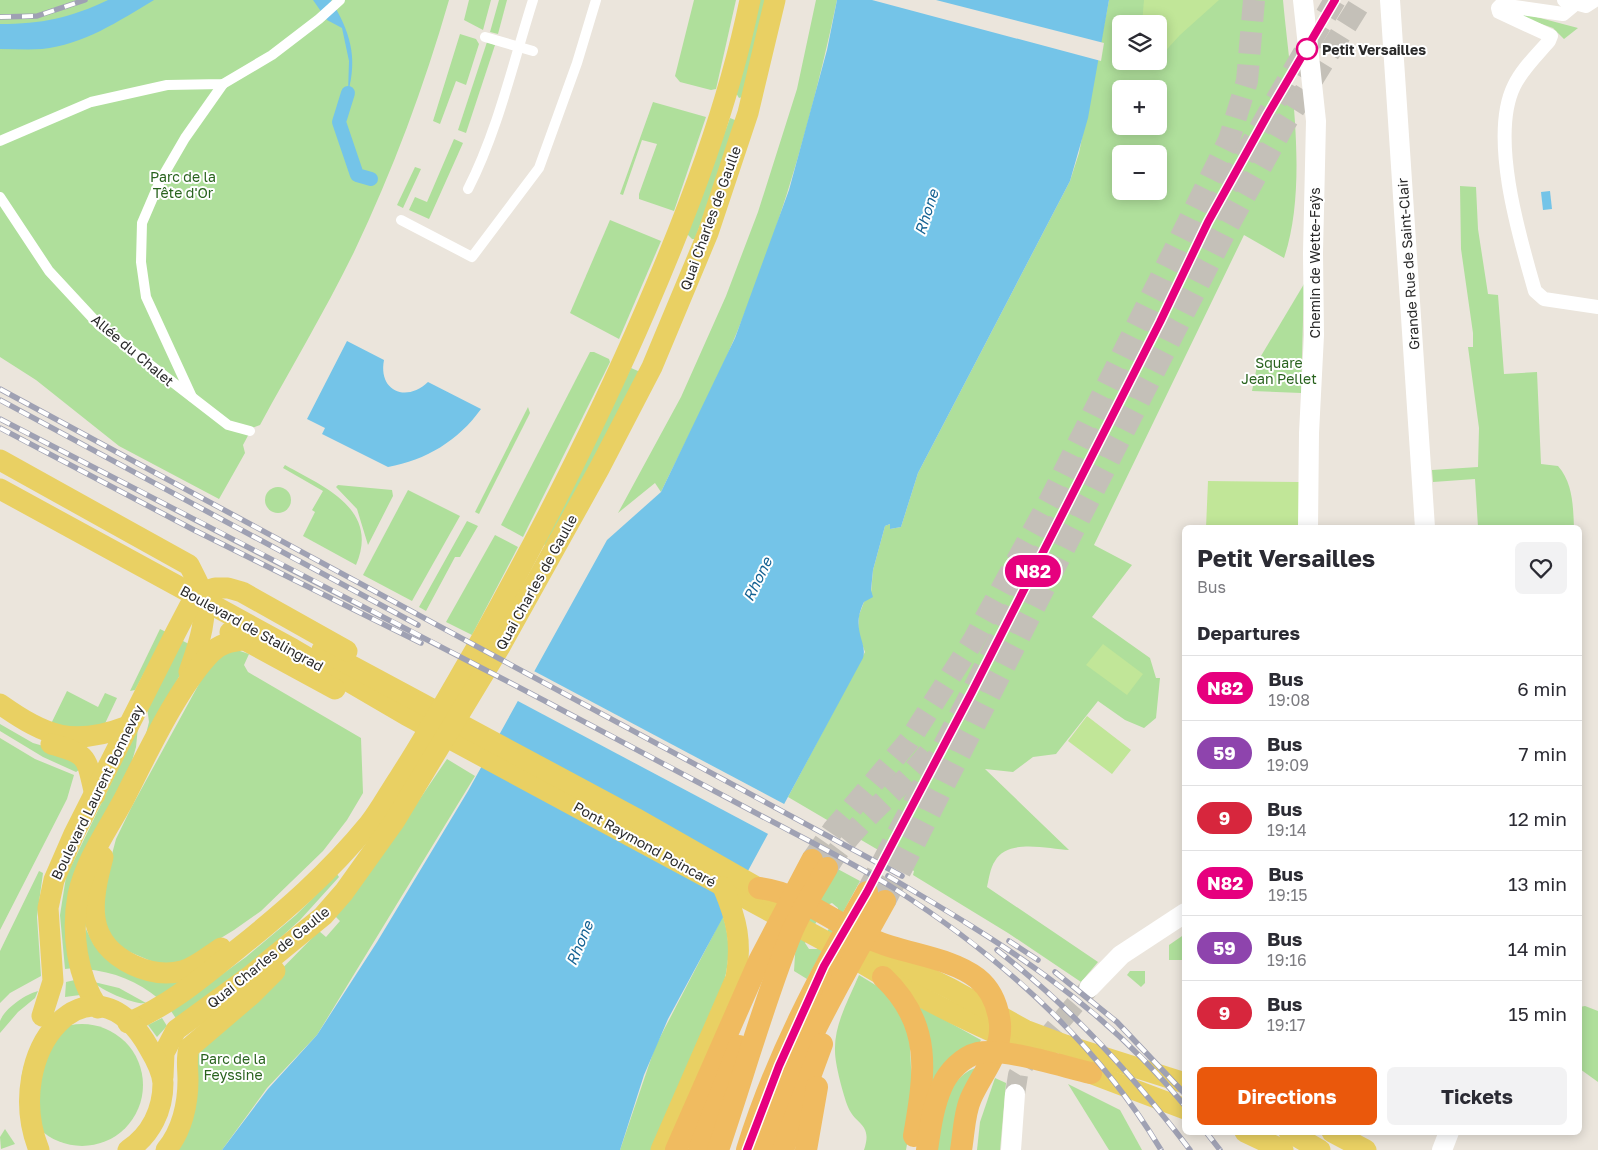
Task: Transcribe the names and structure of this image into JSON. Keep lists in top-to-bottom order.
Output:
{
  "streets": {
    "main road": [
      "Quai Charles de Gaulle",
      "Chemin de Wette-Faÿs",
      "Grande Rue de Saint-Clair",
      "Boulevard de Stalingrad",
      "Boulevard Laurent Bonnevay",
      "Pont Raymond Poincaré"
    ],
    "street": ["Allée du Chalet"]
  },
  "crossings": [
    ["Boulevard de Stalingrad", "Pont Raymond Poincaré"]
  ],
  "water": ["Rhone"],
  "parks": ["Parc de la Tête d'Or", "Square Jean Pellet", "Parc de la Feyssine"],
  "places": ["Petit Versailles"],
  "lines": ["bus line N82"],
  "page": {
    "on_map": "N82",
    "map_buttons": ["+", "−"],
    "heading": [
      ["Petit Versailles", "Bus"],
      "Departures"
    ],
    "list": [
      {
        "mark": "N82",
        "name": "Bus",
        "note": "19:08",
        "value": "6 min"
      },
      {
        "mark": "59",
        "name": "Bus",
        "note": "19:09",
        "value": "7 min"
      },
      {
        "mark": "9",
        "name": "Bus",
        "note": "19:14",
        "value": "12 min"
      },
      {
        "mark": "N82",
        "name": "Bus",
        "note": "19:15",
        "value": "13 min"
      },
      {
        "mark": "59",
        "name": "Bus",
        "note": "19:16",
        "value": "14 min"
      },
      {
        "mark": "9",
        "name": "Bus",
        "note": "19:17",
        "value": "15 min"
      }
    ],
    "buttons": ["Directions", "Tickets"]
  }
}
